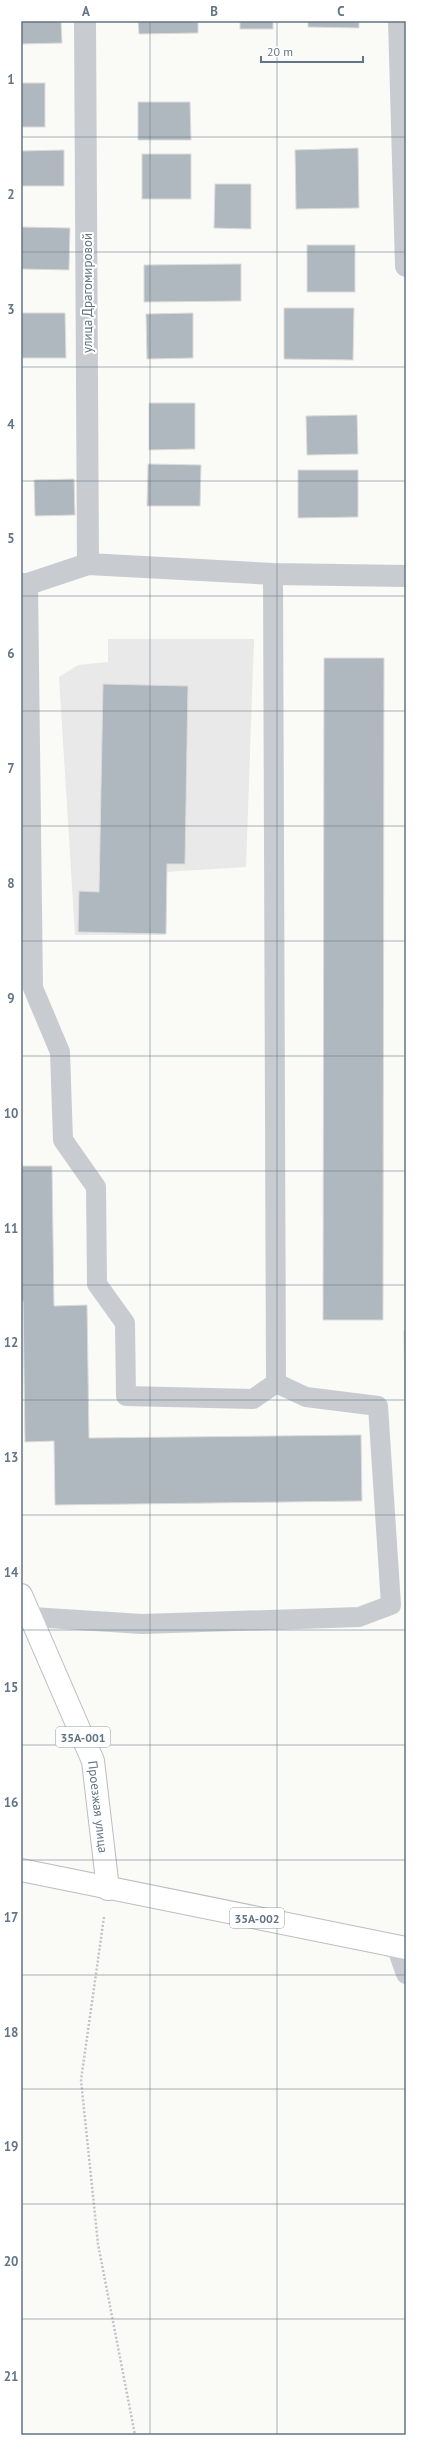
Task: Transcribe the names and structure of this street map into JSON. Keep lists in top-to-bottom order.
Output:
{
  "streets": {
    "highway": ["35А-001", "Проезжая улица", "35А-002"],
    "street": ["улица Драгомировой"]
  },
  "crossings": [
    ["Проезжая улица", "35А-002"]
  ],
  "scale_bar": "20 m",
  "grid": {
    "columns": ["A", "B", "C"],
    "rows": [
      "1",
      "2",
      "3",
      "4",
      "5",
      "6",
      "7",
      "8",
      "9",
      "10",
      "11",
      "12",
      "13",
      "14",
      "15",
      "16",
      "17",
      "18",
      "19",
      "20",
      "21"
    ]
  }
}
